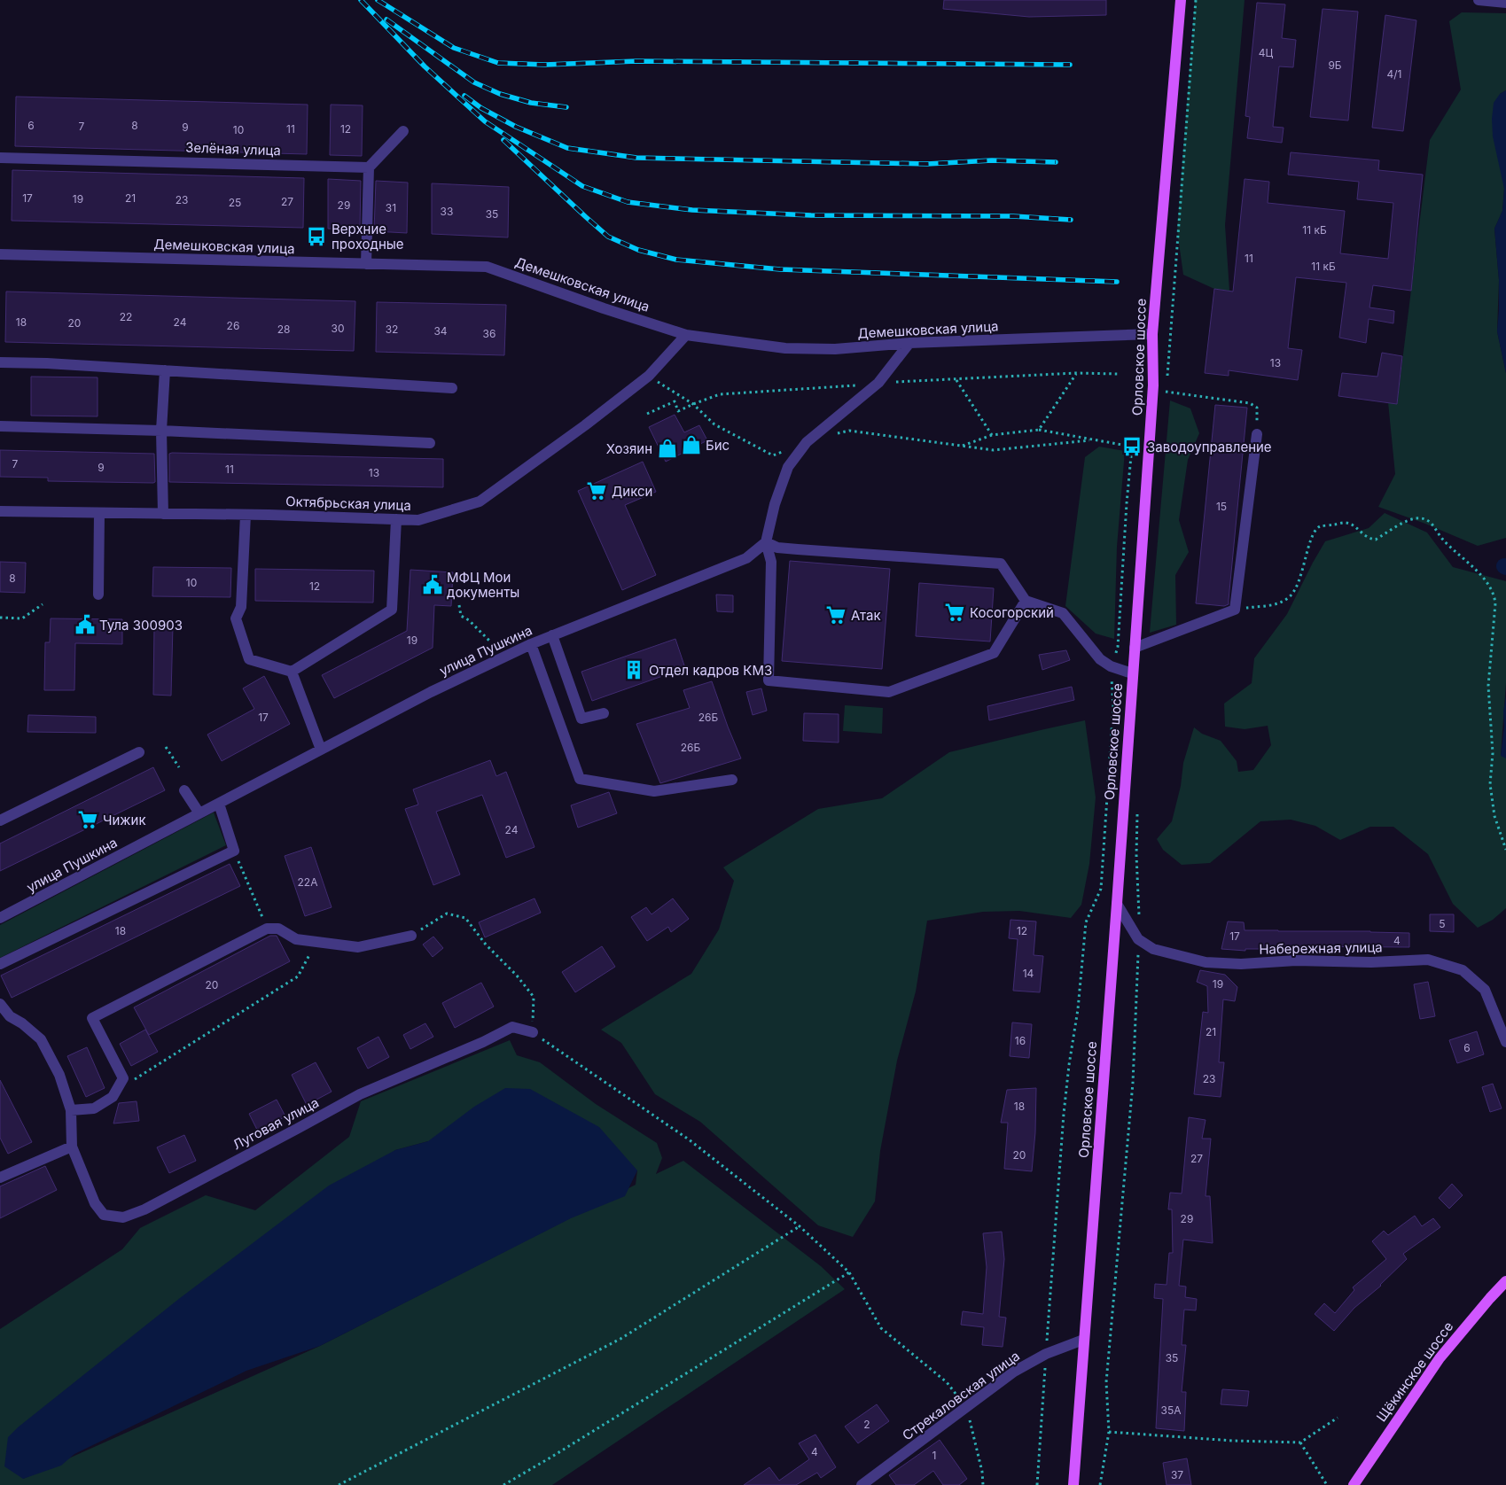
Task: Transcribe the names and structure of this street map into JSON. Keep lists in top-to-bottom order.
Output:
{
  "streets": {
    "main road": ["Орловское шоссе", "Щёкинское шоссе"],
    "street": [
      "Зелёная улица",
      "Демешковская улица",
      "Октябрьская улица",
      "улица Пушкина",
      "Набережная улица",
      "Луговая улица",
      "Стрекаловская улица"
    ]
  },
  "crossings": [
    ["Демешковская улица", "Орловское шоссе"],
    ["Демешковская улица", "Октябрьская улица"],
    ["Орловское шоссе", "Набережная улица"],
    ["Орловское шоссе", "Стрекаловская улица"]
  ],
  "places": {
    "bus stop": ["Верхние проходные", "Заводоуправление"],
    "shop": ["Бис", "Хозяин"],
    "supermarket": [
      "Дикси",
      "Косогорский",
      "Атак",
      "Чижик"
    ],
    "public building": ["МФЦ Мои документы", "Тула 300903"],
    "building": ["Отдел кадров КМЗ"]
  },
  "house_numbers": [
    "4Ц",
    "9Б",
    "4/1",
    "6",
    "8",
    "7",
    "9",
    "11",
    "12",
    "10",
    "17",
    "21",
    "19",
    "23",
    "27",
    "25",
    "29",
    "31",
    "33",
    "35",
    "11 кБ",
    "11",
    "11 кБ",
    "22",
    "18",
    "24",
    "20",
    "26",
    "30",
    "28",
    "32",
    "34",
    "36",
    "13",
    "7",
    "9",
    "11",
    "13",
    "15",
    "8",
    "10",
    "12",
    "19",
    "17",
    "26Б",
    "26Б",
    "24",
    "22А",
    "5",
    "18",
    "12",
    "17",
    "4",
    "14",
    "19",
    "20",
    "21",
    "16",
    "6",
    "23",
    "18",
    "20",
    "27",
    "29",
    "35",
    "35А",
    "2",
    "4",
    "1",
    "37"
  ]
}
